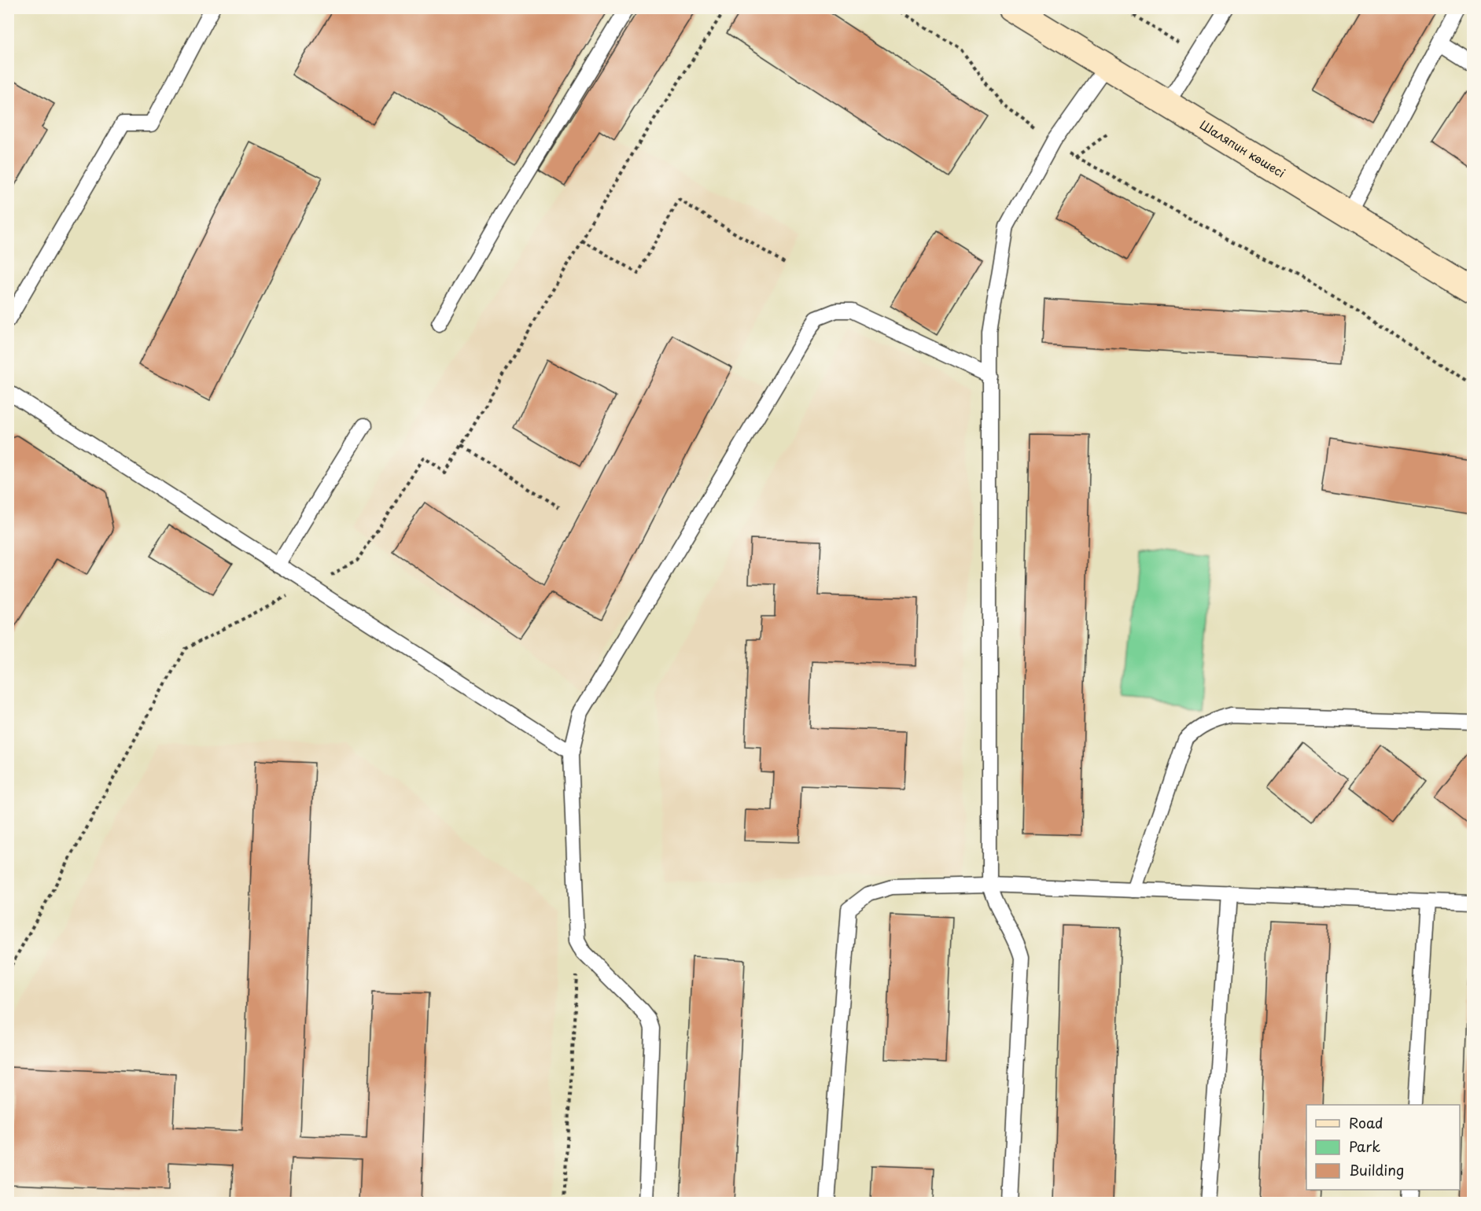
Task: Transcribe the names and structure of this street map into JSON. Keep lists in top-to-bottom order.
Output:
{
  "streets": {
    "main road": ["Шаляпин көшесі"]
  },
  "legend": ["Road", "Park", "Building"]
}
